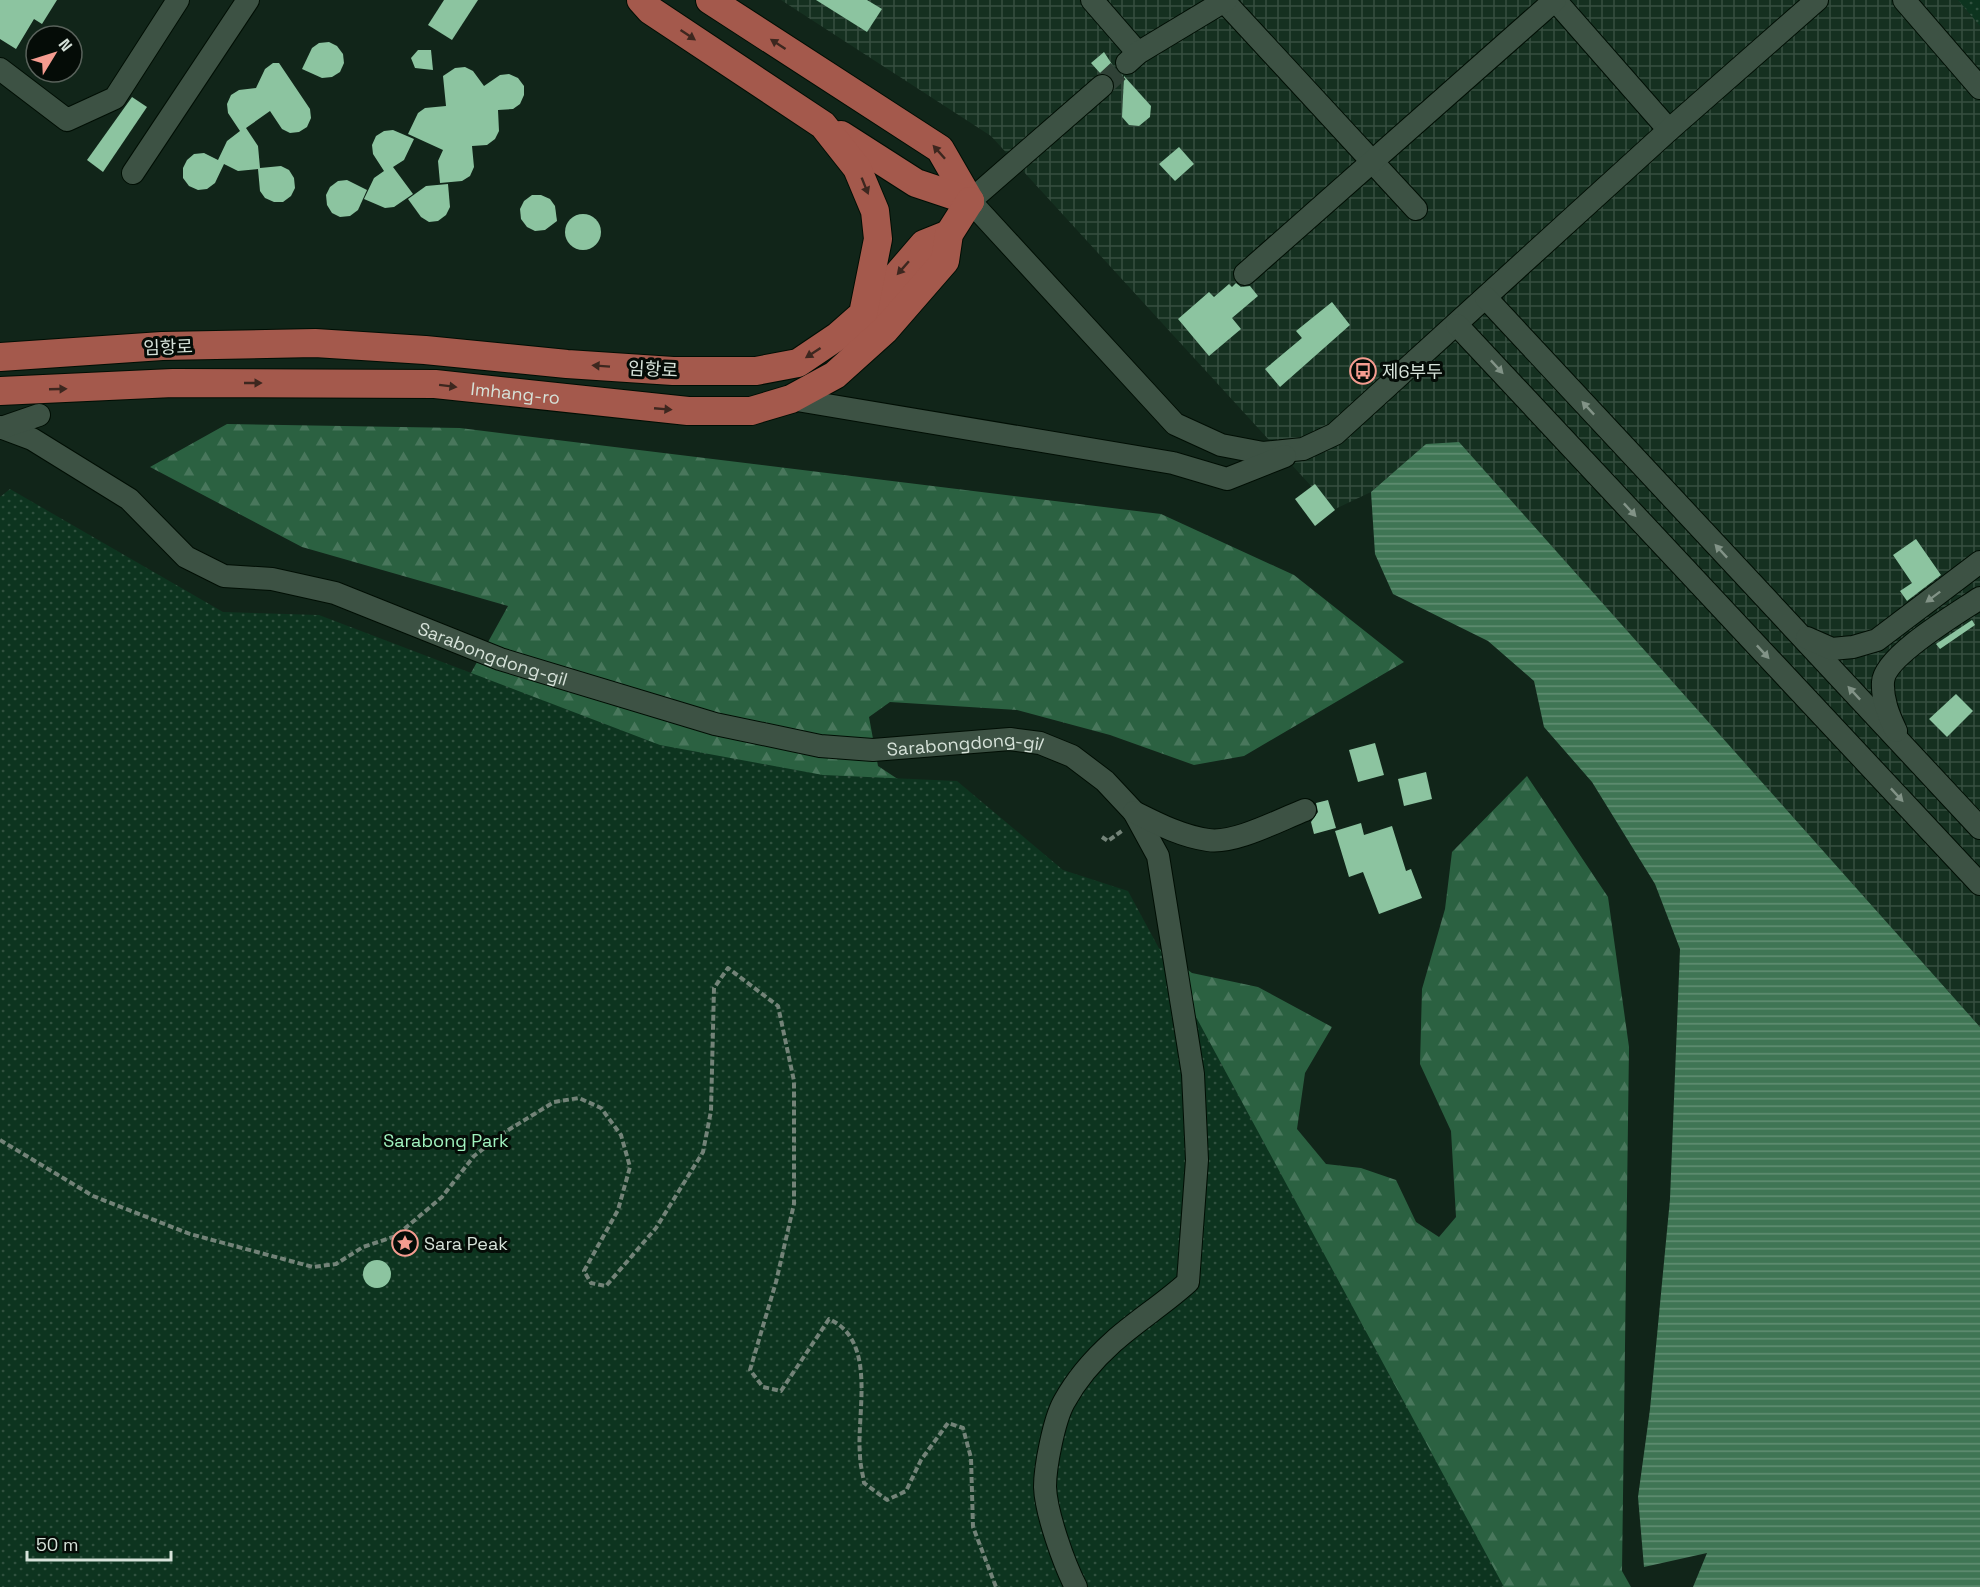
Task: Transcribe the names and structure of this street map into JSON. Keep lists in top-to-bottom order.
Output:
{
  "streets": {
    "main road": ["임항로", "Imhang-ro"],
    "street": ["Sarabongdong-gil"]
  },
  "one_way": ["임항로", "Imhang-ro"],
  "parks": ["Sarabong Park"],
  "places": {
    "bus stop": ["제6부두"],
    "place": ["Sara Peak"]
  },
  "scale_bar": "50 m",
  "north": "top right"
}
